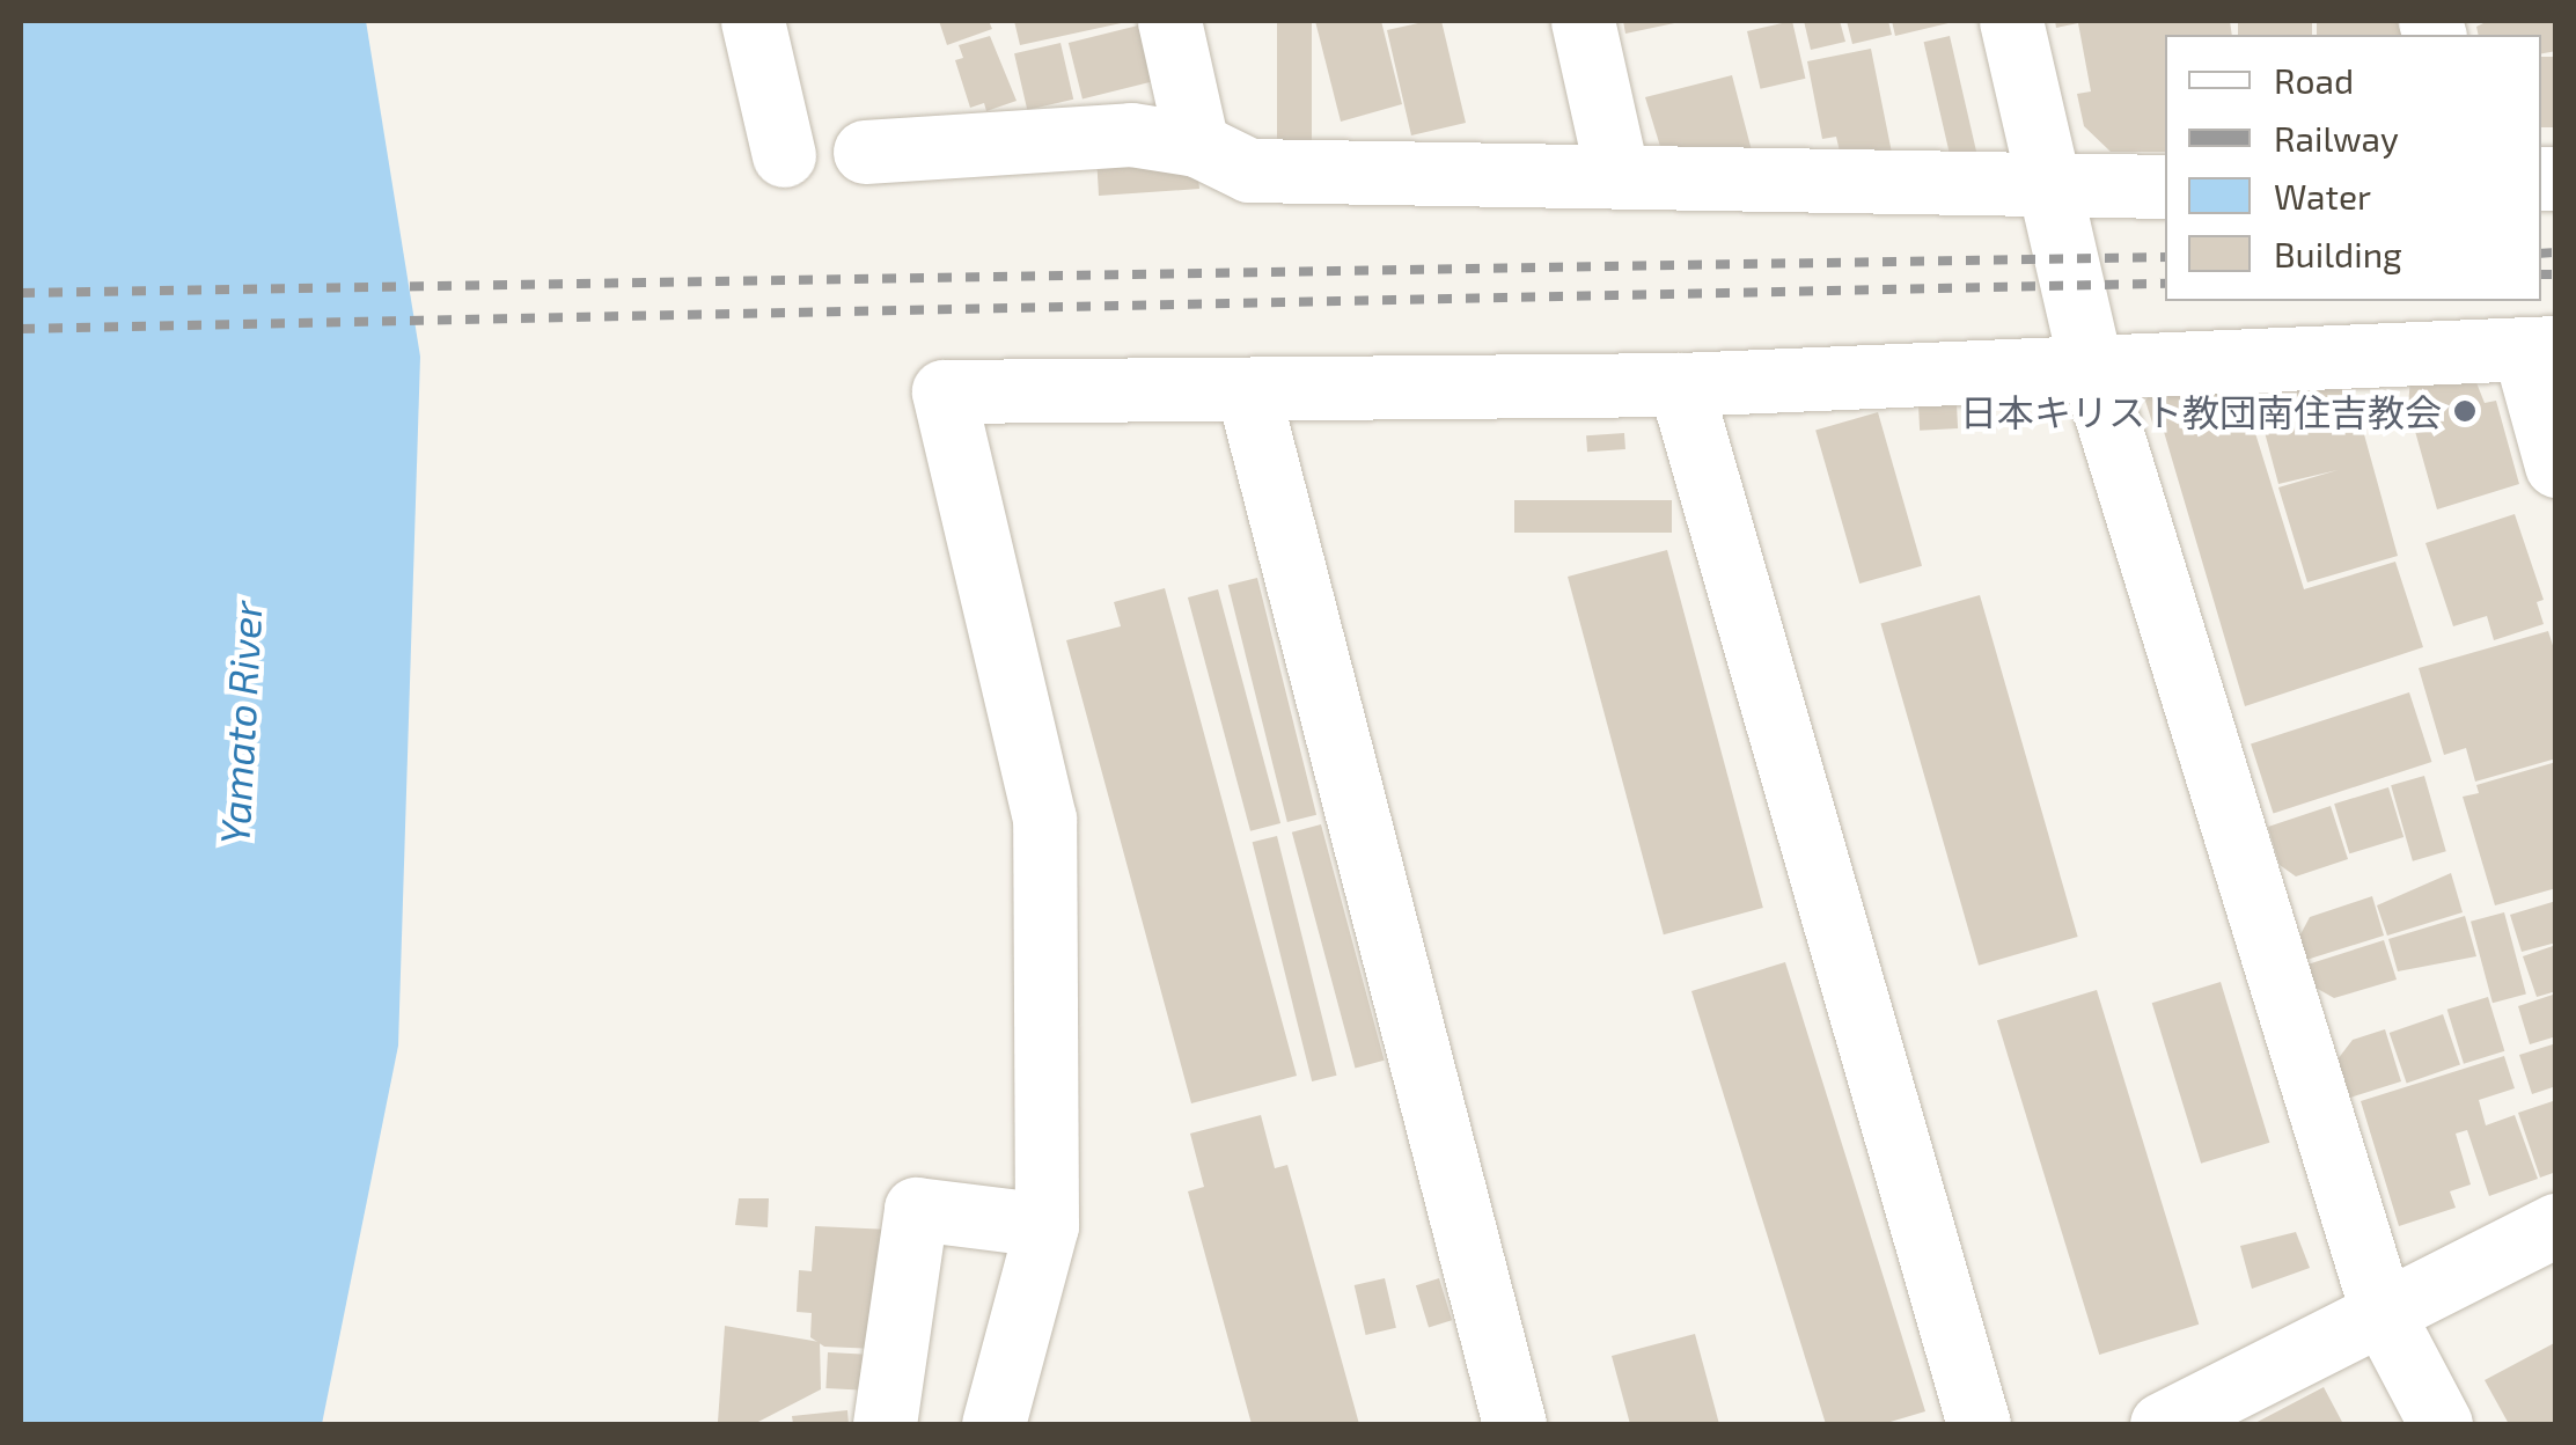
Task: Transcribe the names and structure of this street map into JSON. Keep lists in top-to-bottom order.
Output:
{
  "water": ["Yamato River"],
  "places": ["日本キリスト教団南住吉教会"],
  "legend": [
    "Road",
    "Railway",
    "Water",
    "Building"
  ]
}
